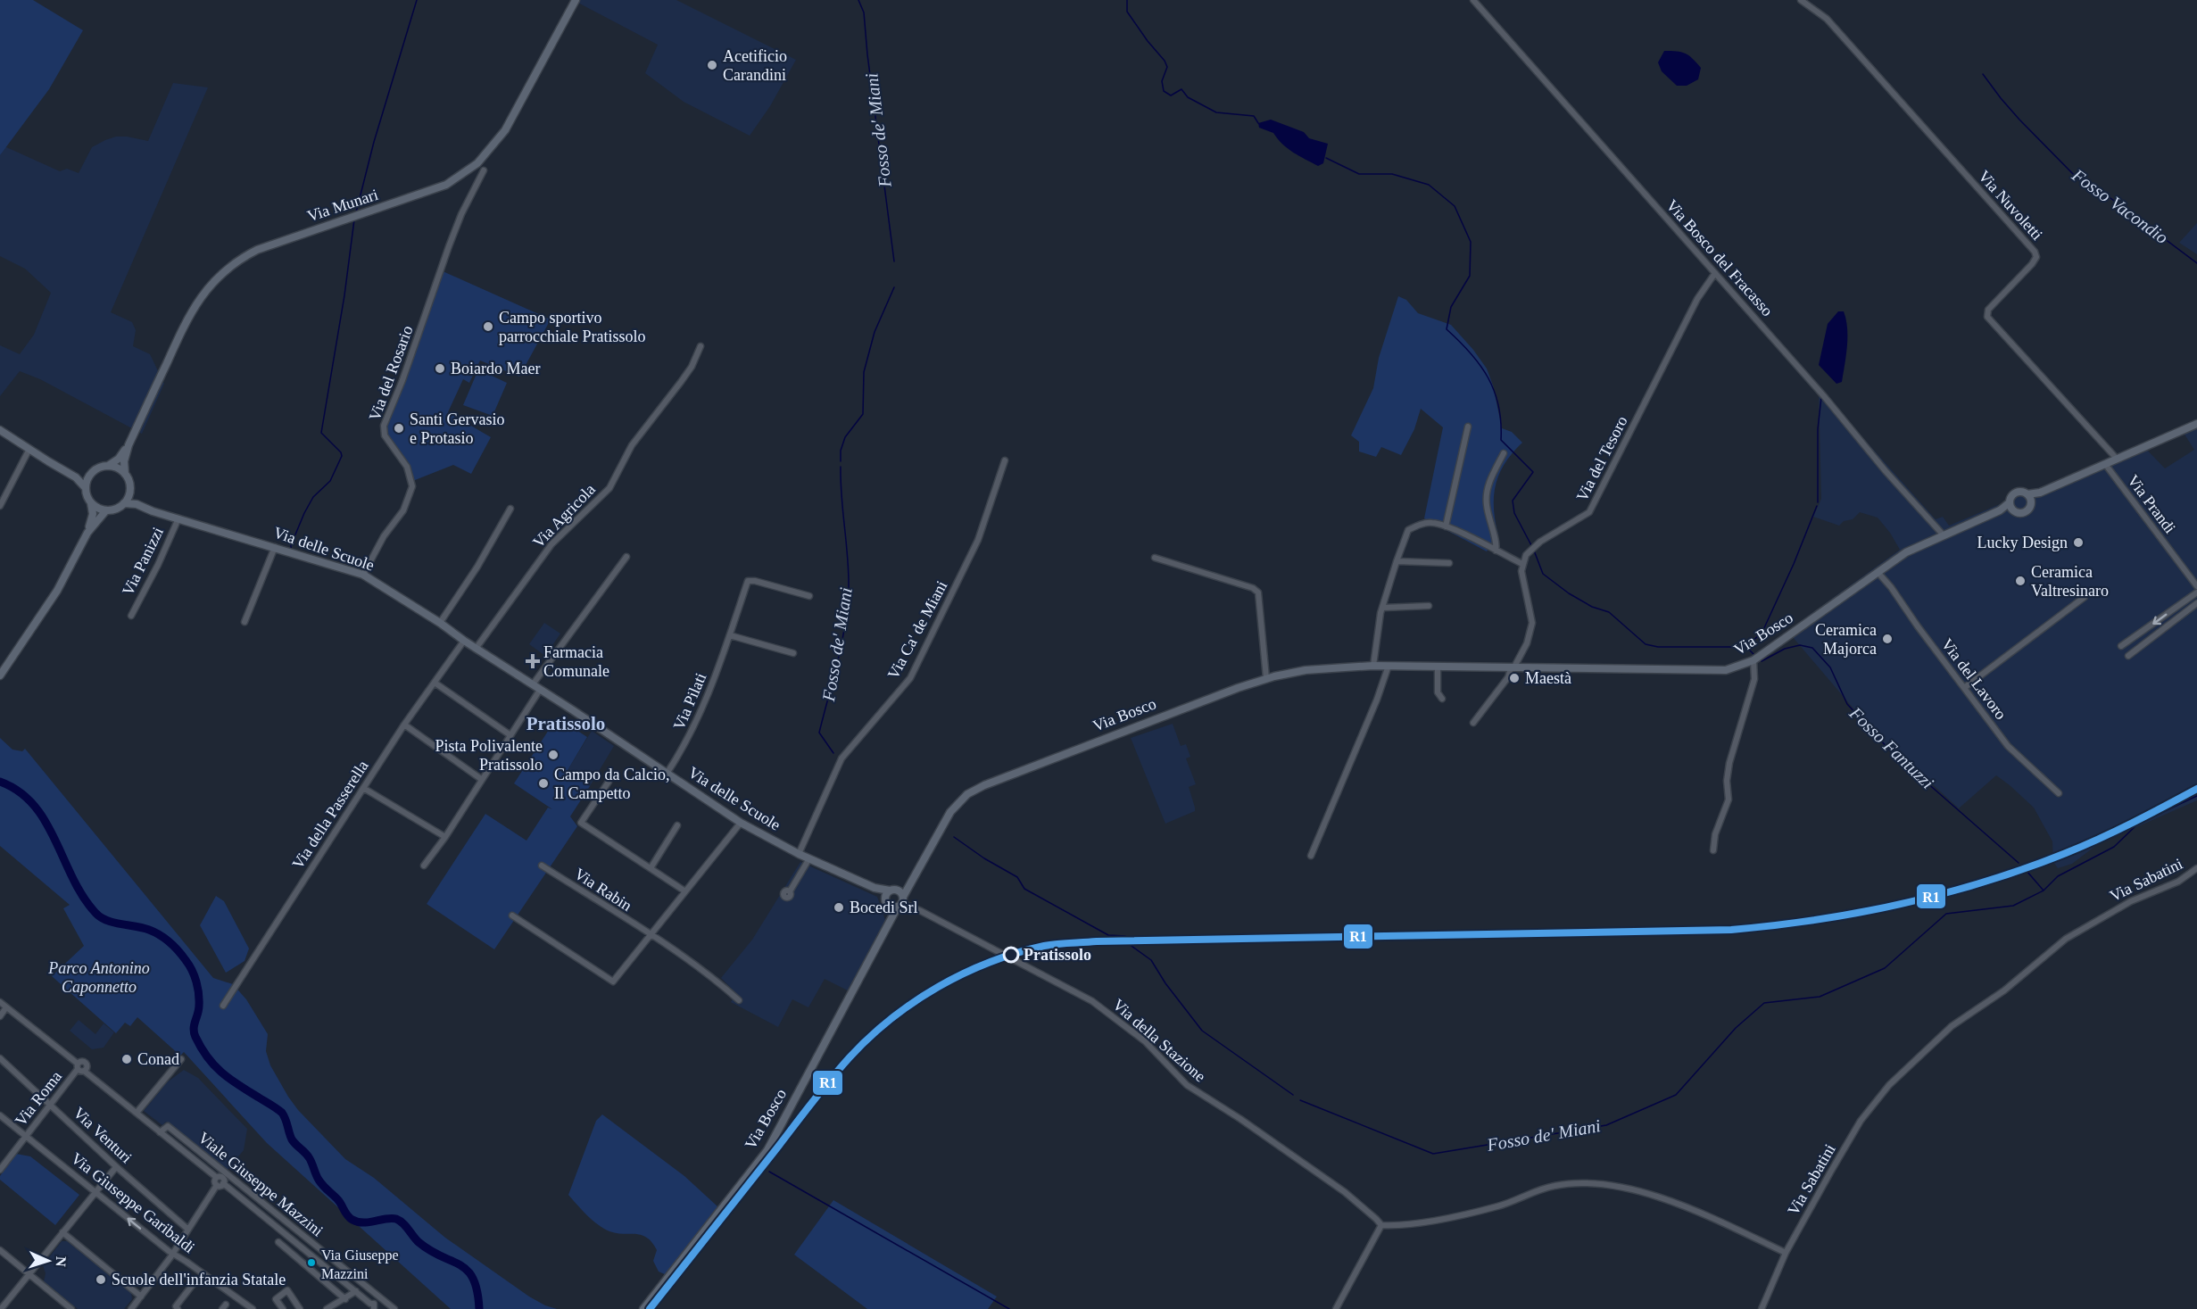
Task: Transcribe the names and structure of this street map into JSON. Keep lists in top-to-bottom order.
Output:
{
  "streets": {
    "main road": ["Via Munari", "Via delle Scuole", "Via Bosco"],
    "street": [
      "Via Nuvoletti",
      "Via Bosco del Fracasso",
      "Via del Rosario",
      "Via del Tesoro",
      "Via Prandi",
      "Via Agricola",
      "Via Panizzi",
      "Via Ca' de Miani",
      "Via del Lavoro",
      "Via Pilati",
      "Via della Passerella",
      "Via Sabatini",
      "Via Rabin",
      "Via della Stazione",
      "Via Roma",
      "Via Venturi",
      "Viale Giuseppe Mazzini",
      "Via Giuseppe Garibaldi"
    ]
  },
  "crossings": [
    ["Via Munari", "Via delle Scuole"],
    ["Via Nuvoletti", "Via Bosco"],
    ["Via Bosco del Fracasso", "Via del Tesoro"],
    ["Via Bosco del Fracasso", "Via Bosco"],
    ["Via del Rosario", "Via delle Scuole"],
    ["Via Prandi", "Via Bosco"],
    ["Via Agricola", "Via delle Scuole"],
    ["Via delle Scuole", "Via Panizzi"],
    ["Via delle Scuole", "Via Ca' de Miani"],
    ["Via delle Scuole", "Via Bosco"],
    ["Via delle Scuole", "Via Pilati"],
    ["Via delle Scuole", "Via della Passerella"],
    ["Via delle Scuole", "Via della Stazione"],
    ["Via Bosco", "Via del Lavoro"],
    ["Via Bosco", "Via della Stazione"],
    ["Via Roma", "Via Venturi"],
    ["Via Roma", "Viale Giuseppe Mazzini"],
    ["Via Roma", "Via Giuseppe Garibaldi"]
  ],
  "districts": ["Pratissolo"],
  "water": ["Fosso de' Miani", "Fosso Vacondio", "Fosso Fantuzzi"],
  "parks": ["Parco Antonino Caponnetto"],
  "places": {
    "other": [
      "Acetificio Carandini",
      "Campo sportivo parrocchiale Pratissolo",
      "Boiardo Maer",
      "Santi Gervasio e Protasio",
      "Lucky Design",
      "Ceramica Valtresinaro",
      "Ceramica Majorca",
      "Maestà",
      "Pista Polivalente Pratissolo",
      "Campo da Calcio, Il Campetto",
      "Bocedi Srl",
      "Pratissolo",
      "Conad",
      "Via Giuseppe Mazzini",
      "Scuole dell'infanzia Statale"
    ],
    "health": ["Farmacia Comunale"]
  },
  "lines": ["transit line R1"],
  "north": "right"
}
